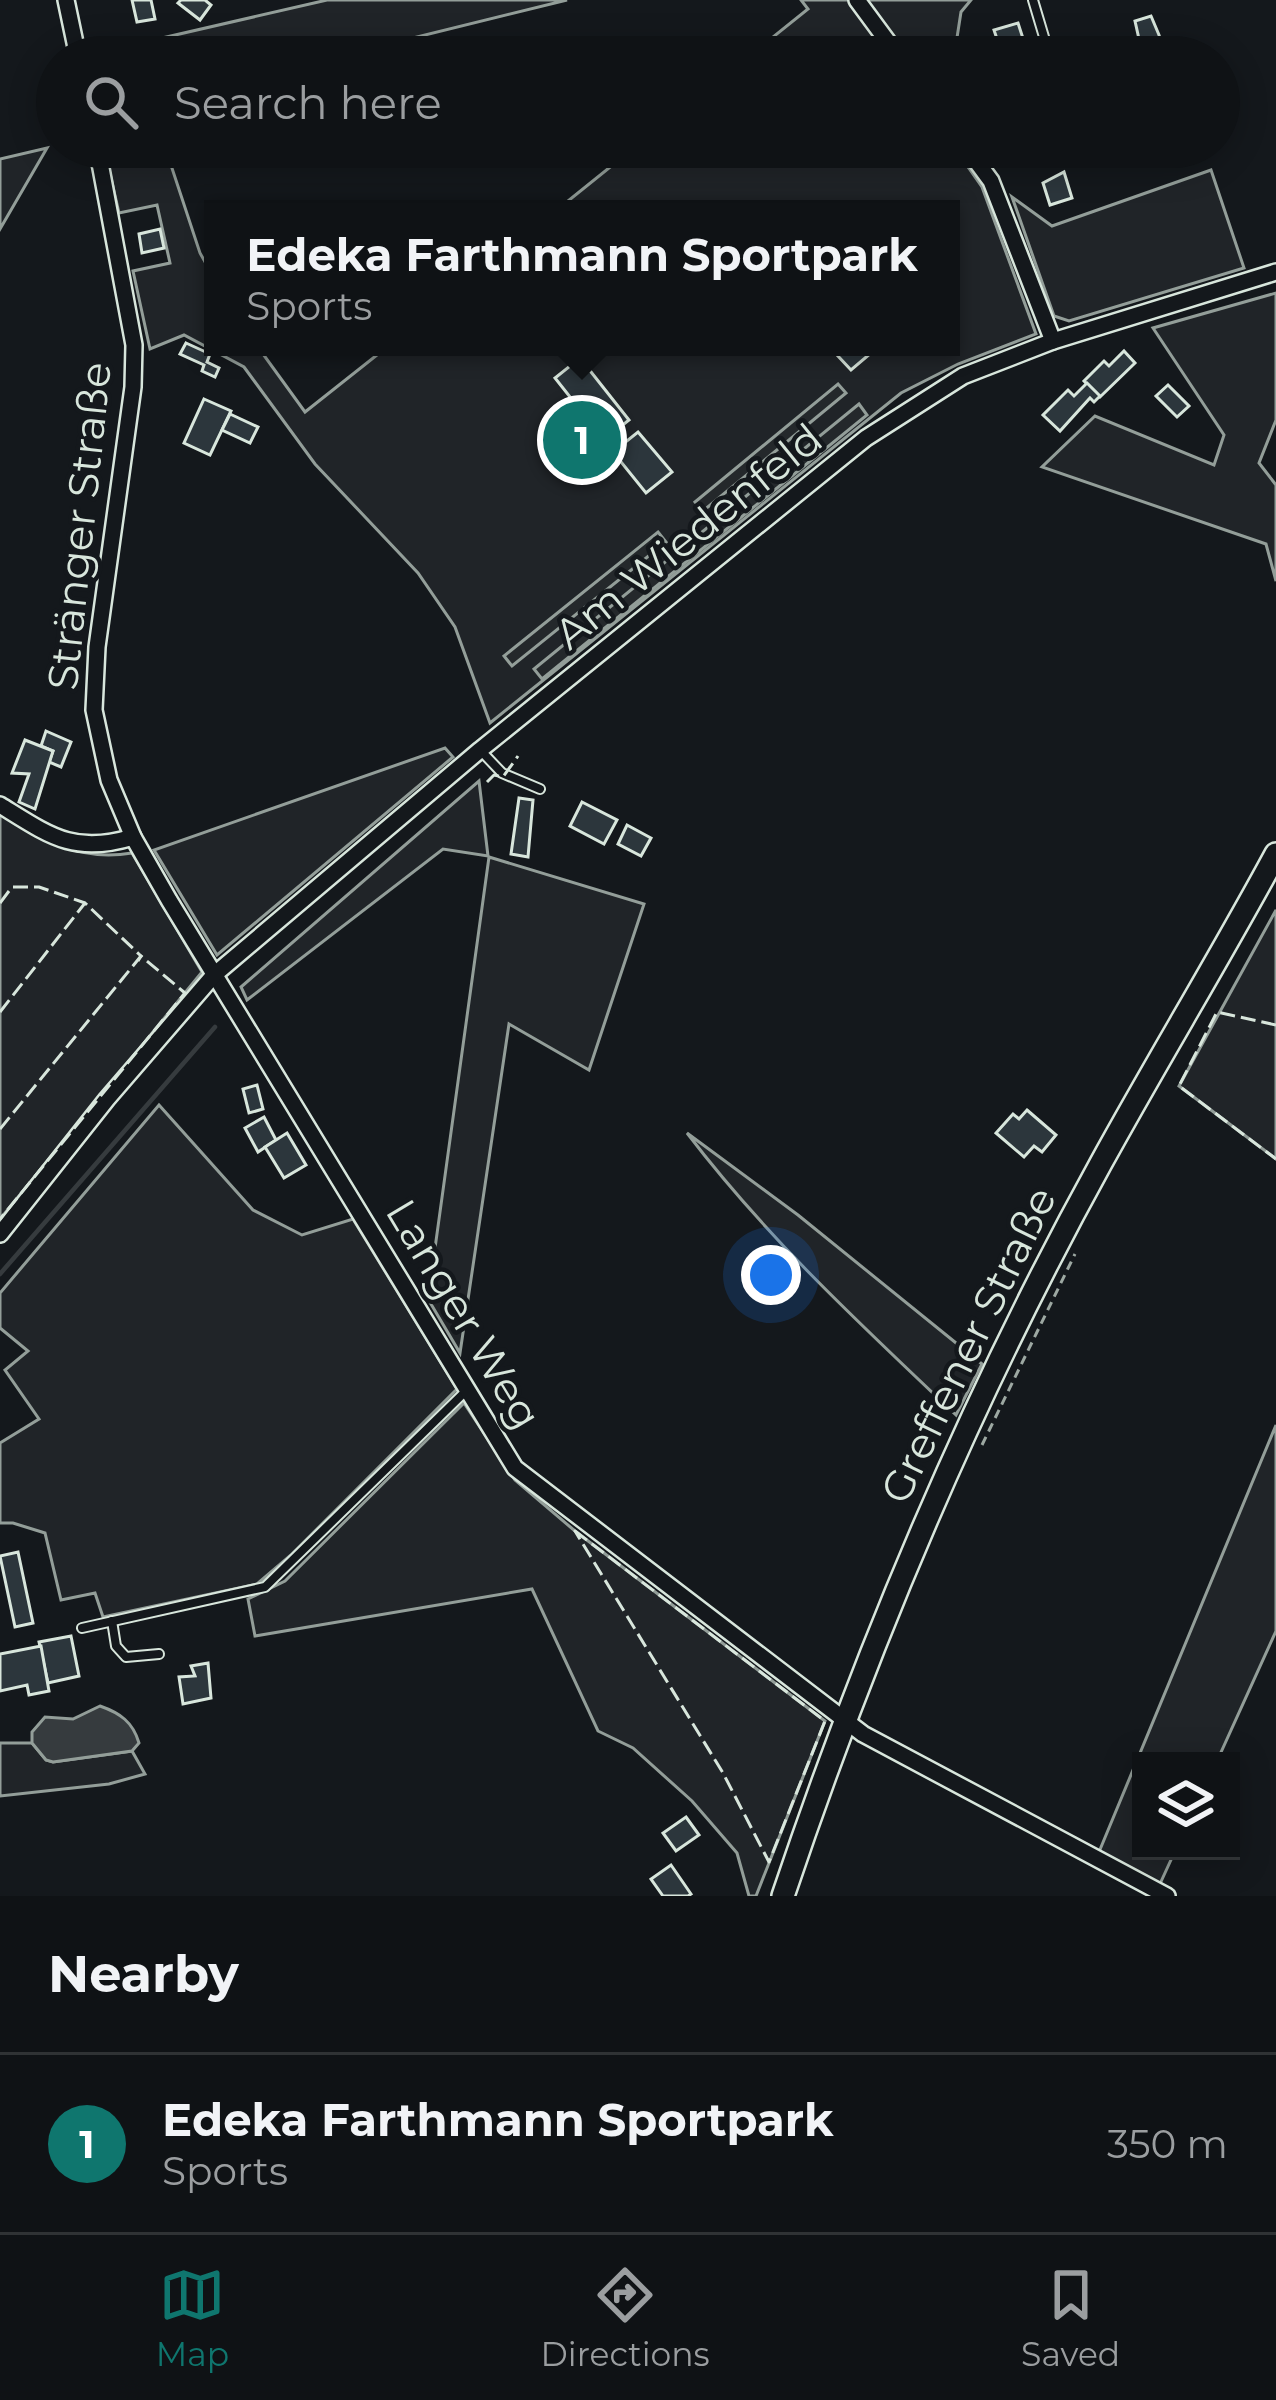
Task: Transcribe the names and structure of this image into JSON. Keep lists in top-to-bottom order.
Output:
{
  "streets": {
    "main road": ["Greffener Straße"],
    "street": ["Stränger Straße", "Am Wiedenfeld", "Langer Weg"]
  },
  "crossings": [
    ["Stränger Straße", "Langer Weg"],
    ["Am Wiedenfeld", "Langer Weg"],
    ["Langer Weg", "Greffener Straße"]
  ],
  "page": {
    "search": "Search here",
    "popup": ["Edeka Farthmann Sportpark", "Sports"],
    "pins": "1",
    "heading": "Nearby",
    "list": [
      {
        "mark": "1",
        "name": "Edeka Farthmann Sportpark",
        "note": "Sports",
        "value": "350 m"
      }
    ],
    "nav": ["Map", "Directions", "Saved"]
  }
}
